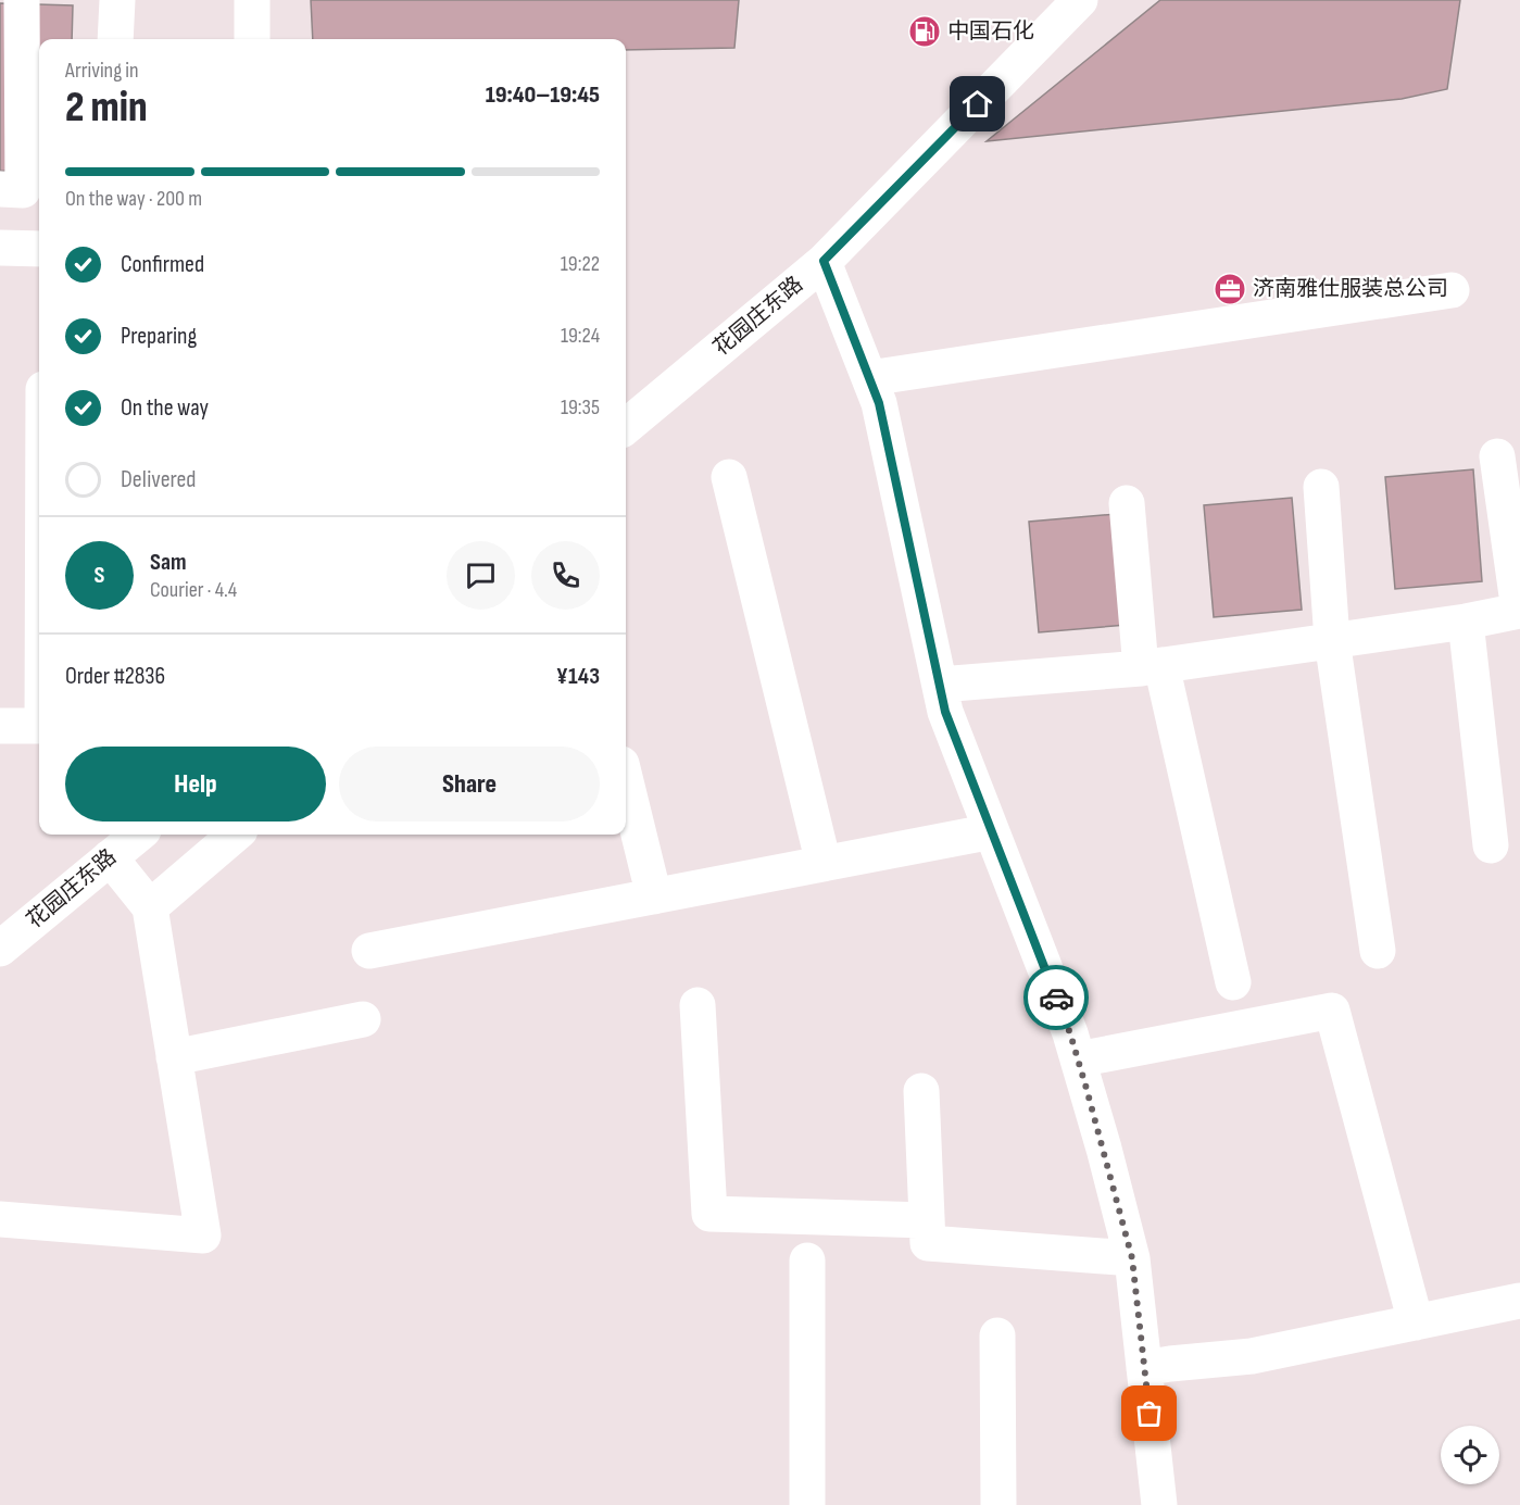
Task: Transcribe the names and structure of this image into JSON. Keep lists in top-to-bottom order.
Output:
{
  "streets": {
    "street": ["花园庄东路"]
  },
  "places": {
    "fuel station": ["中国石化"],
    "office": ["济南雅仕服装总公司"]
  },
  "page": {
    "heading": ["2 min", "Arriving in", "19:40–19:45"],
    "panel": [
      "Sam",
      "Courier · 4.4",
      "Order #2836",
      "¥143"
    ],
    "bar": "On the way · 200 m",
    "list": [
      ["Confirmed", "19:22"],
      ["Preparing", "19:24"],
      ["On the way", "19:35"],
      "Delivered"
    ],
    "round": "S",
    "buttons": ["Help", "Share"]
  }
}
